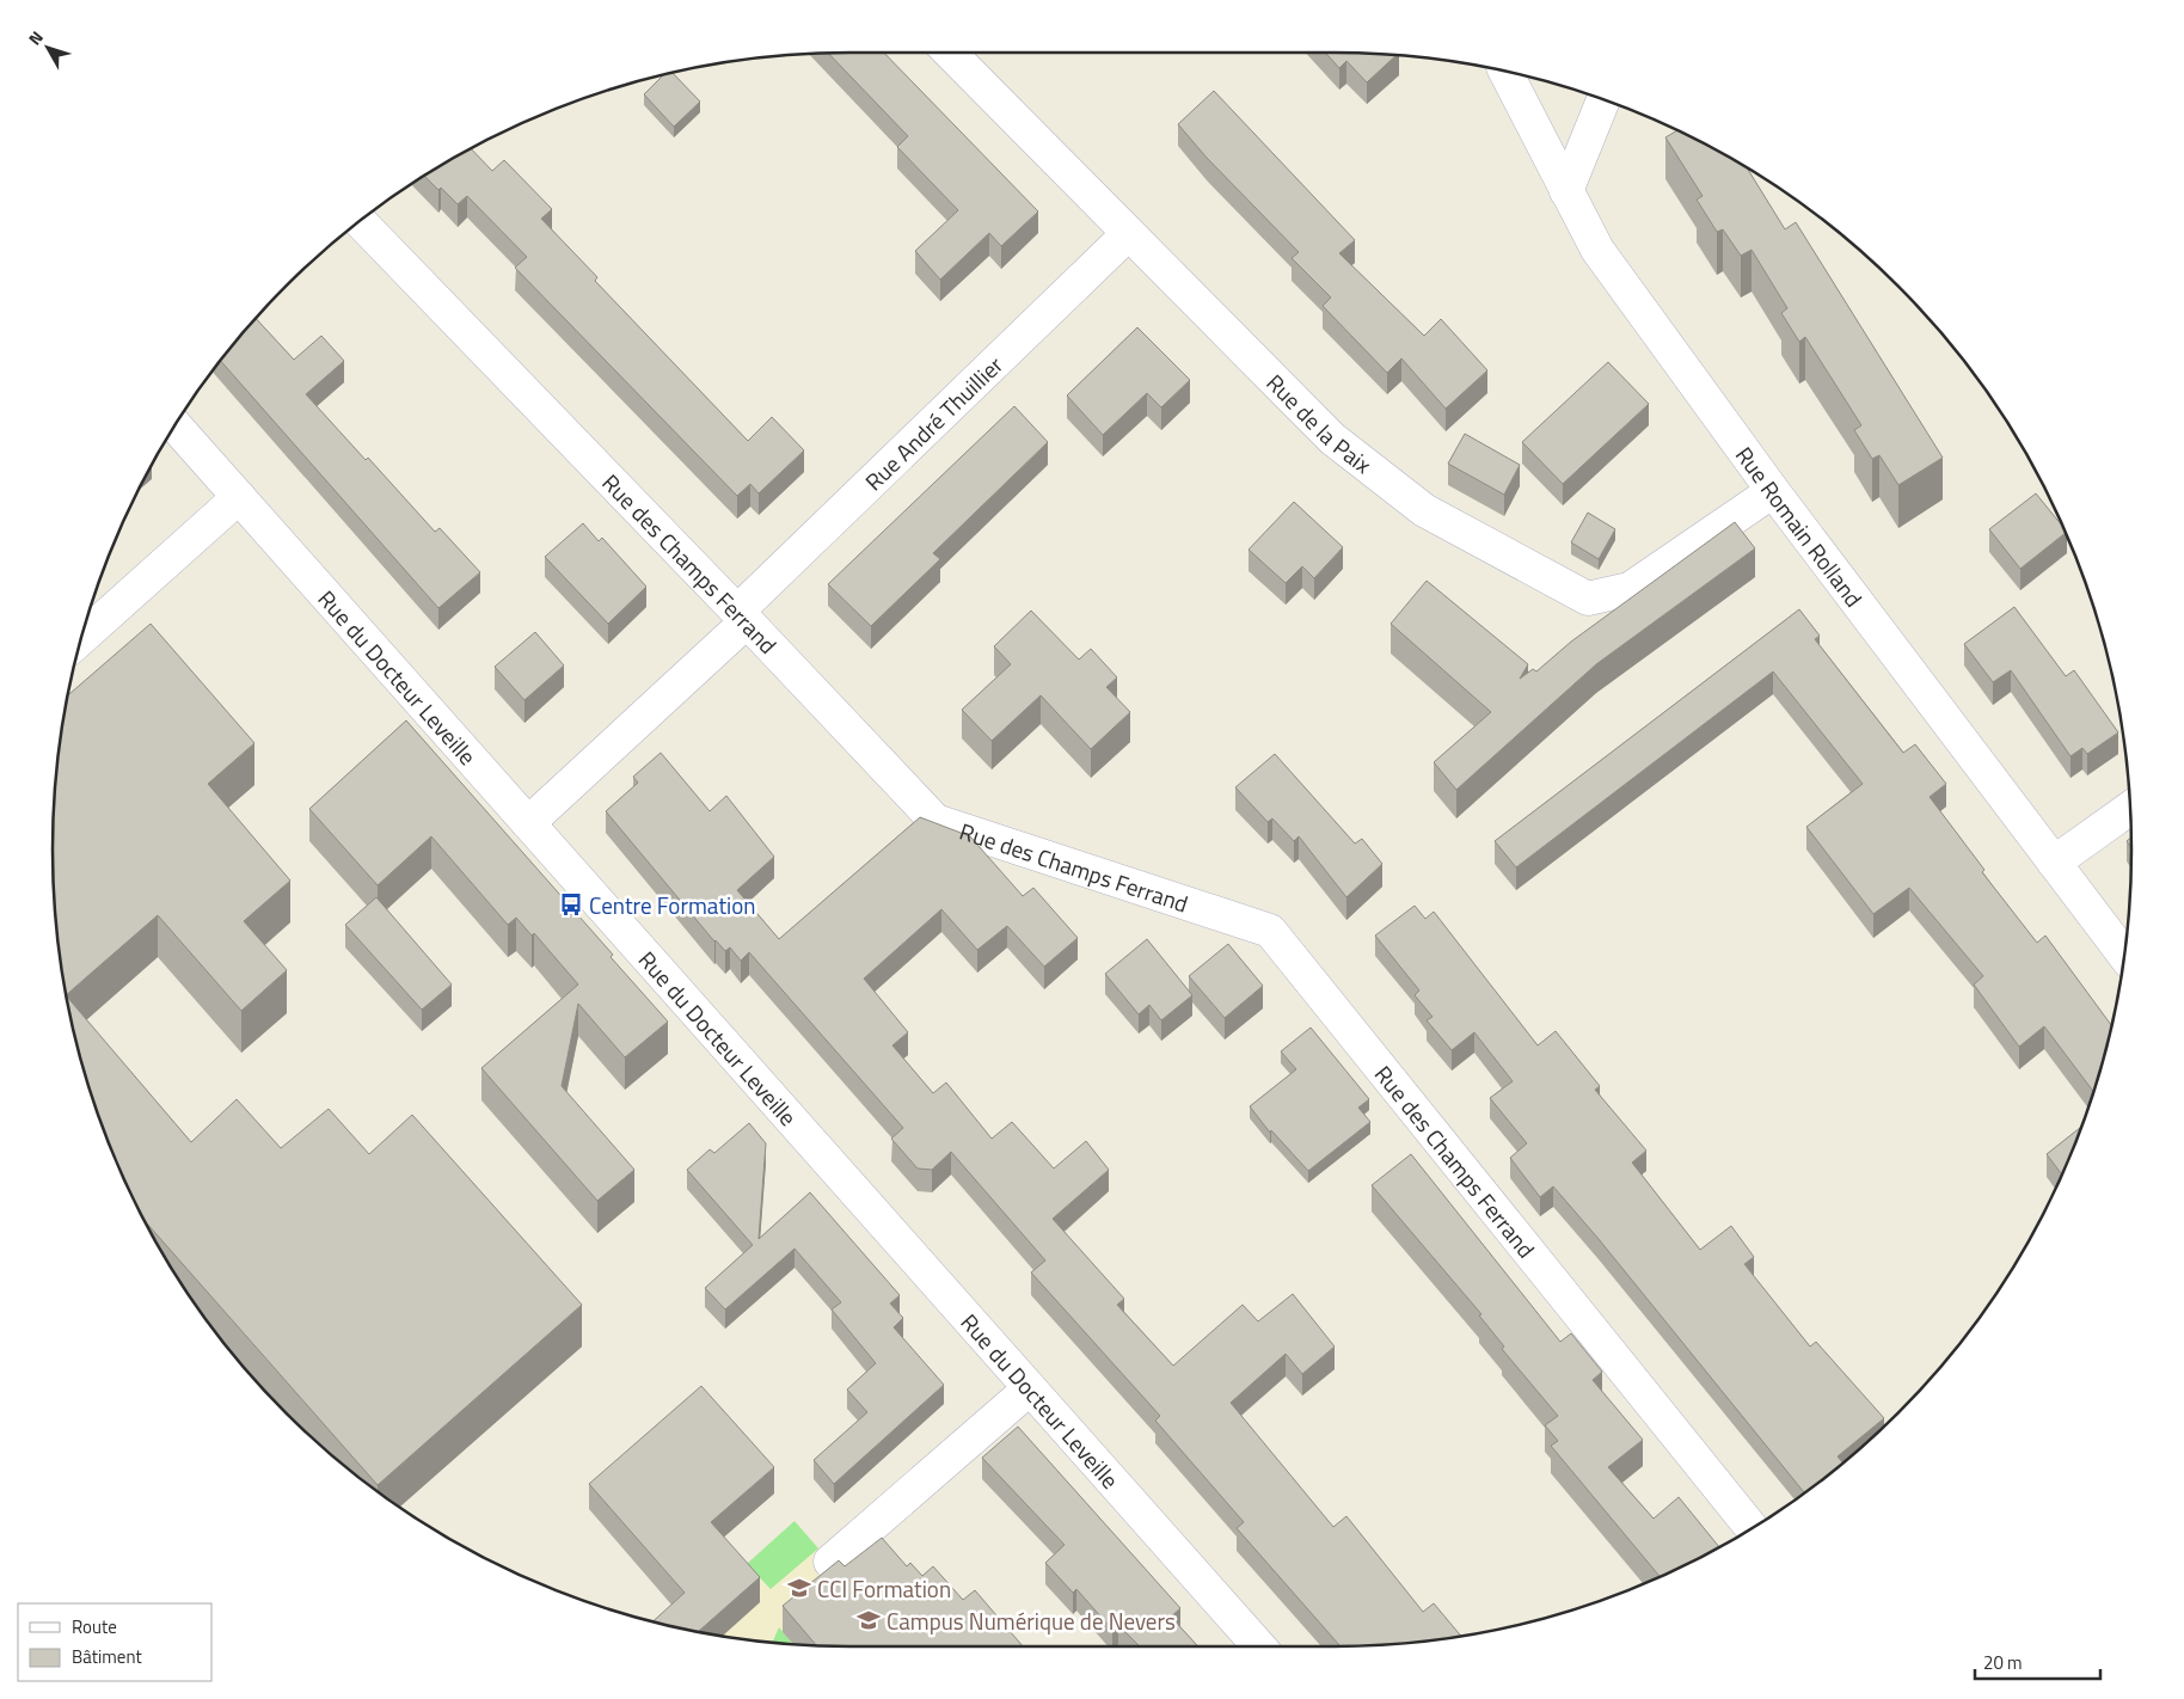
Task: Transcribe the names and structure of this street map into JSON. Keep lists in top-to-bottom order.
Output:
{
  "streets": {
    "street": [
      "Rue de la Paix",
      "Rue André Thuillier",
      "Rue Romain Rolland",
      "Rue des Champs Ferrand",
      "Rue du Docteur Leveille"
    ]
  },
  "crossings": [
    ["Rue de la Paix", "Rue André Thuillier"],
    ["Rue de la Paix", "Rue Romain Rolland"],
    ["Rue André Thuillier", "Rue des Champs Ferrand"],
    ["Rue André Thuillier", "Rue du Docteur Leveille"]
  ],
  "places": {
    "bus stop": ["Centre Formation"],
    "school or university": ["CCI Formation", "Campus Numérique de Nevers"]
  },
  "legend": ["Route", "Bâtiment"],
  "scale_bar": "20 m",
  "north": "top left"
}
